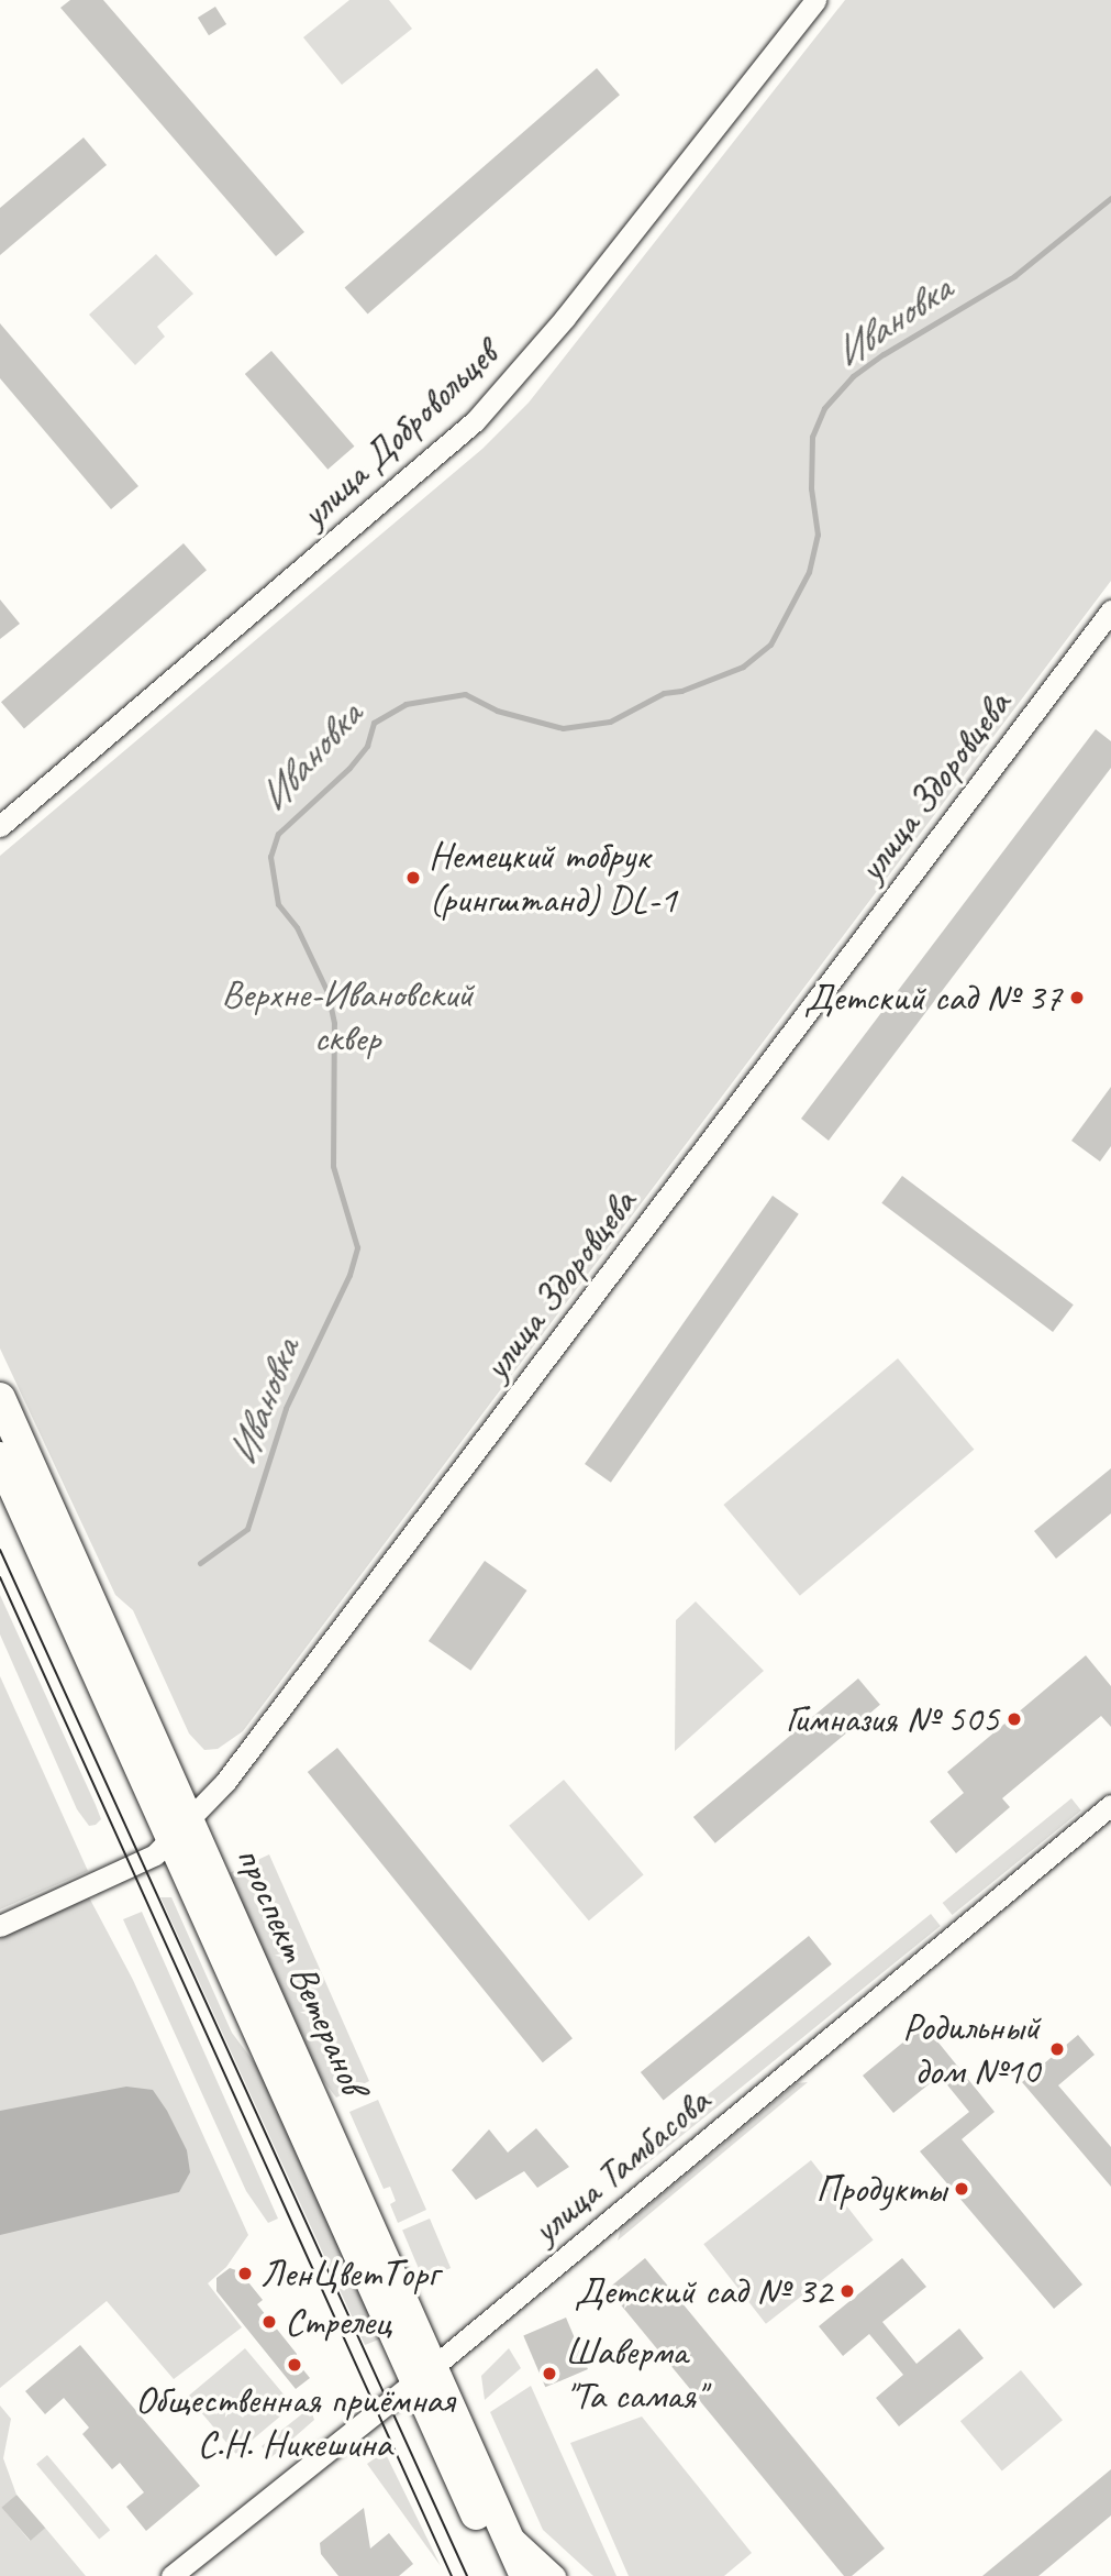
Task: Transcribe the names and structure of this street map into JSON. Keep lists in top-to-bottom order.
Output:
{
  "streets": {
    "main road": ["проспект Ветеранов"],
    "street": ["улица Добровольцев", "улица Здоровцева", "улица Тамбасова"]
  },
  "crossings": [
    ["улица Здоровцева", "проспект Ветеранов"],
    ["проспект Ветеранов", "улица Тамбасова"]
  ],
  "water": ["Ивановка"],
  "parks": ["Верхне-Ивановский сквер"],
  "places": [
    "Немецкий тобрук (рингштанд) DL-1",
    "Детский сад № 37",
    "Гимназия № 505",
    "Родильный дом №10",
    "Продукты",
    "ЛенЦветТорг",
    "Детский сад № 32",
    "Стрелец",
    "Общественная приёмная С.Н. Никешина",
    "Шаверма \"Та самая\""
  ]
}
